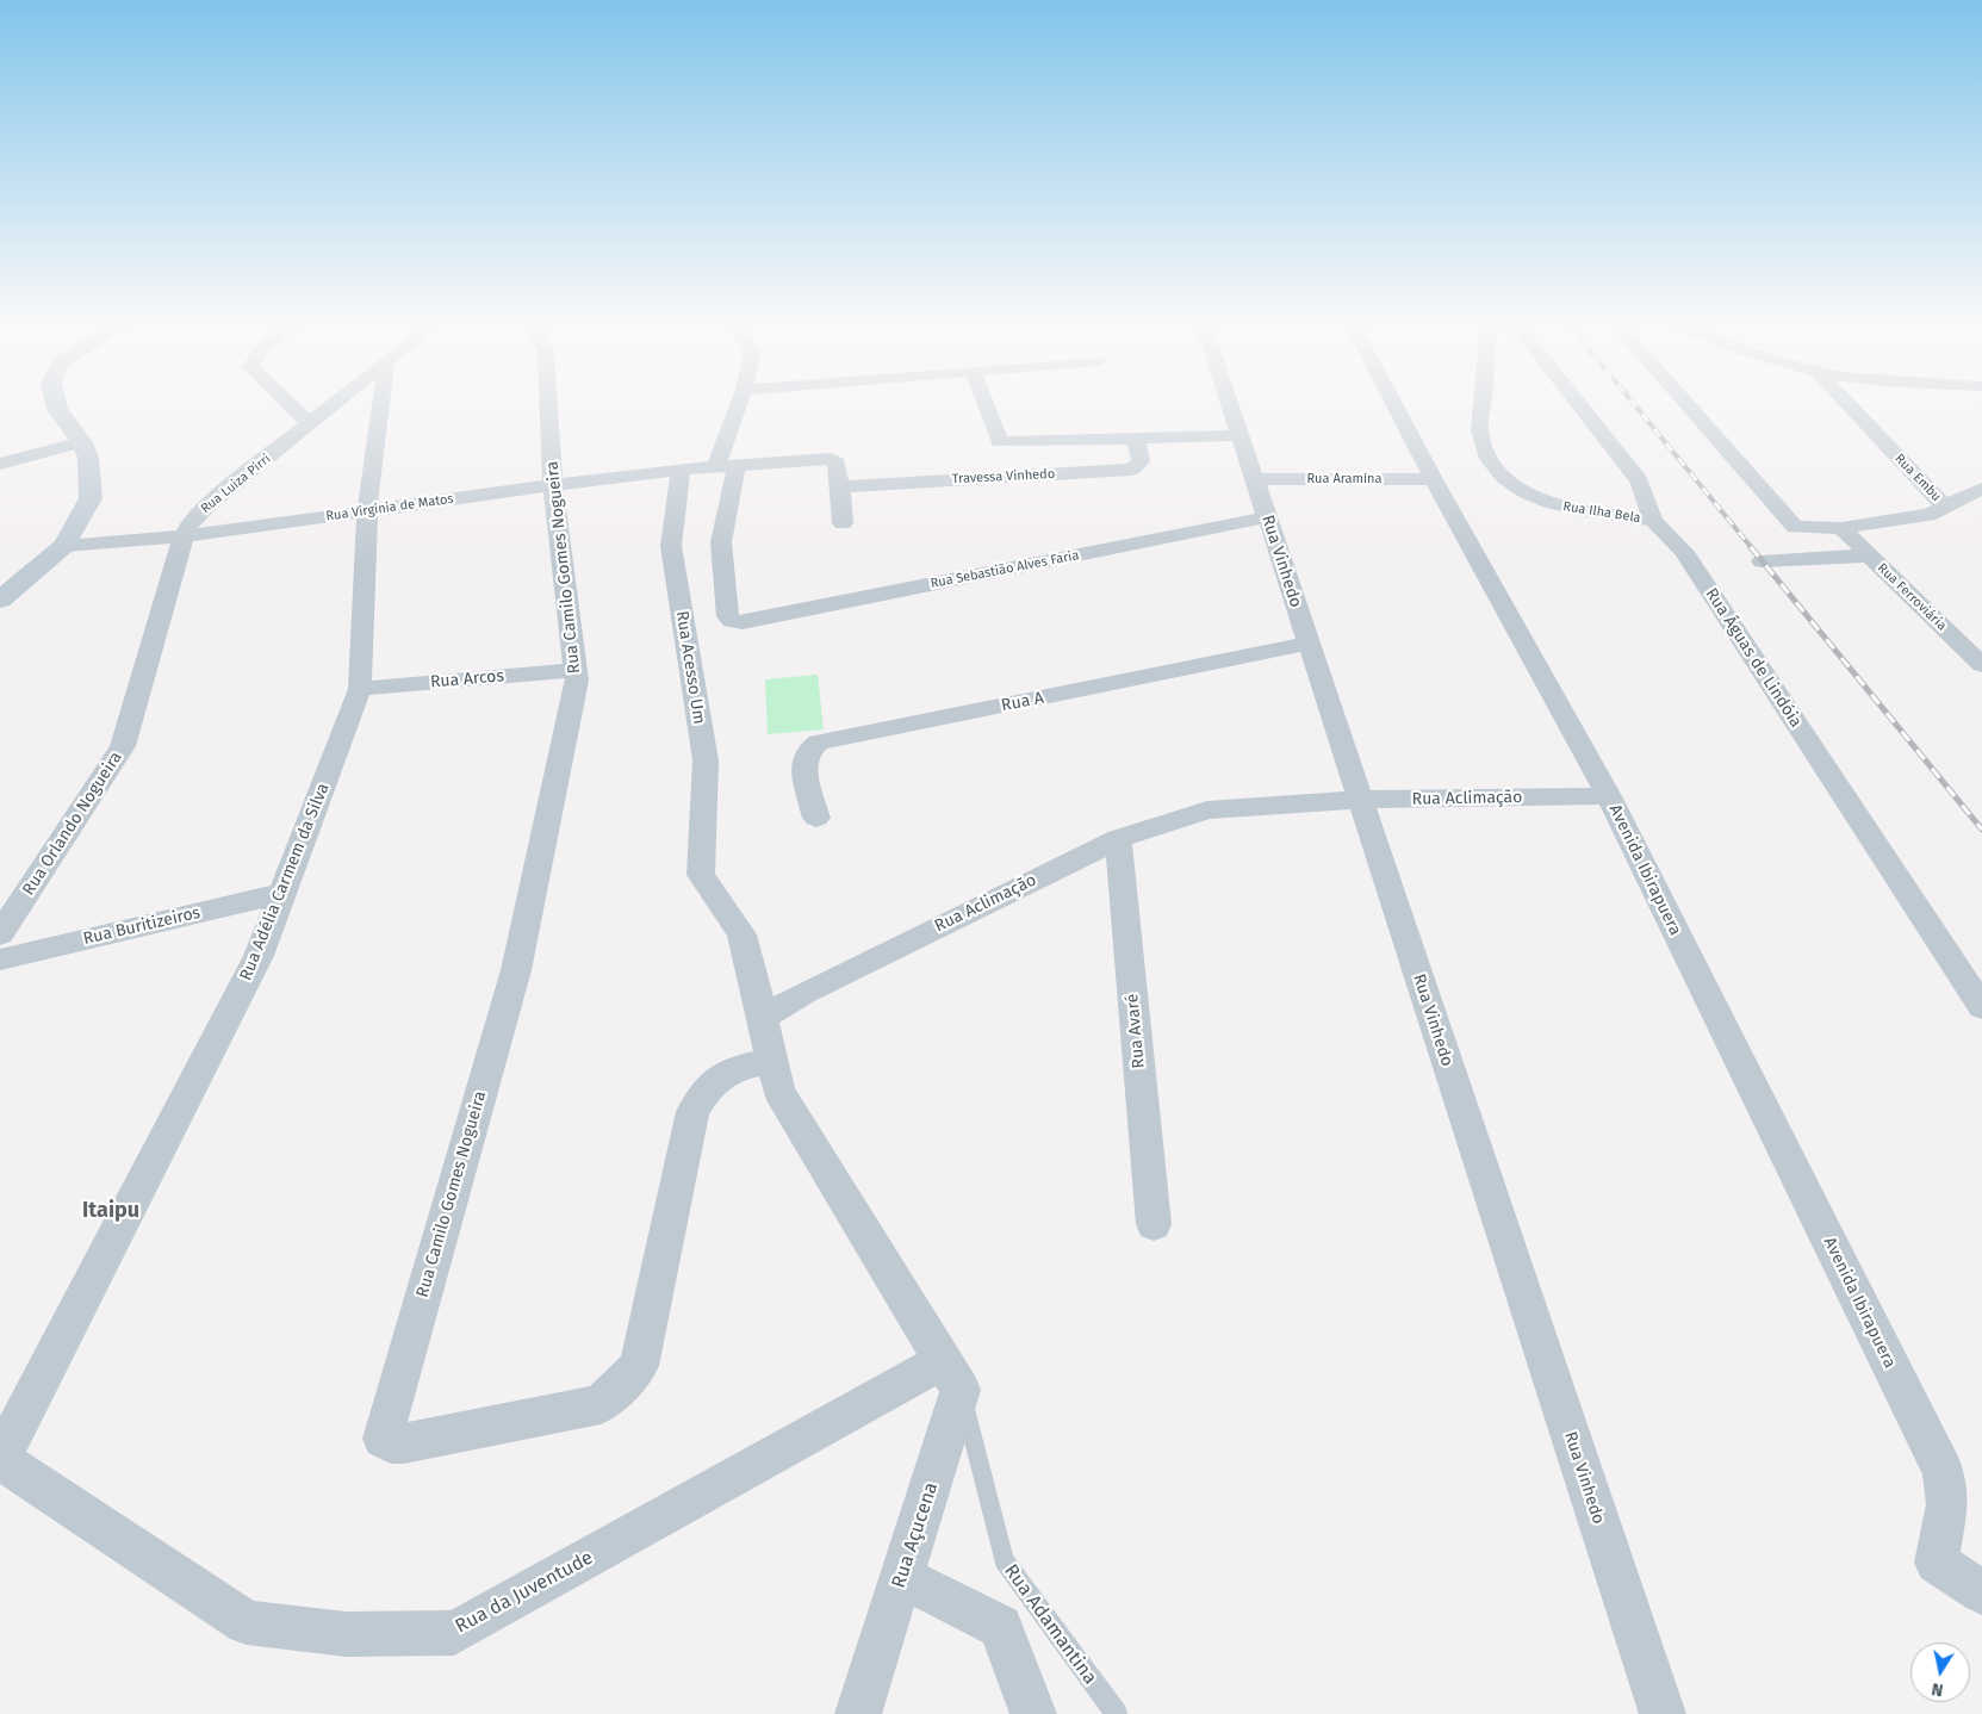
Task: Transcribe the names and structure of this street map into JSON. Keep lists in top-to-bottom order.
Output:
{
  "streets": {
    "street": [
      "Travessa Vinhedo",
      "Rua Embu",
      "Rua Aramina",
      "Rua Luiza Pirri",
      "Rua Virgínia de Matos",
      "Rua Ilha Bela",
      "Rua Vinhedo",
      "Rua Camilo Gomes Nogueira",
      "Rua Sebastião Alves Faria",
      "Rua Ferroviária",
      "Rua Águas de Lindóia",
      "Rua Acesso Um",
      "Rua Arcos",
      "Rua A",
      "Rua Aclimação",
      "Rua Orlando Nogueira",
      "Avenida Ibirapuera",
      "Rua Adélia Carmem da Silva",
      "Rua Buritizeiros",
      "Rua Avaré",
      "Rua Açucena",
      "Rua da Juventude"
    ],
    "lane": ["Rua Adamantina"]
  },
  "crossings": [
    ["Rua Aramina", "Rua Vinhedo"],
    ["Rua Aramina", "Avenida Ibirapuera"],
    ["Rua Luiza Pirri", "Rua Virgínia de Matos"],
    ["Rua Luiza Pirri", "Rua Orlando Nogueira"],
    ["Rua Virgínia de Matos", "Rua Camilo Gomes Nogueira"],
    ["Rua Virgínia de Matos", "Rua Sebastião Alves Faria"],
    ["Rua Virgínia de Matos", "Rua Acesso Um"],
    ["Rua Virgínia de Matos", "Rua Orlando Nogueira"],
    ["Rua Virgínia de Matos", "Rua Adélia Carmem da Silva"],
    ["Rua Ilha Bela", "Rua Águas de Lindóia"],
    ["Rua Vinhedo", "Rua Sebastião Alves Faria"],
    ["Rua Vinhedo", "Rua A"],
    ["Rua Vinhedo", "Rua Aclimação"],
    ["Rua Camilo Gomes Nogueira", "Rua Arcos"],
    ["Rua Acesso Um", "Rua Aclimação"],
    ["Rua Arcos", "Rua Adélia Carmem da Silva"],
    ["Rua Aclimação", "Avenida Ibirapuera"],
    ["Rua Aclimação", "Rua Avaré"],
    ["Rua Adélia Carmem da Silva", "Rua Buritizeiros"],
    ["Rua Adélia Carmem da Silva", "Rua da Juventude"],
    ["Rua Açucena", "Rua da Juventude"],
    ["Rua Açucena", "Rua Adamantina"],
    ["Rua da Juventude", "Rua Adamantina"]
  ],
  "districts": ["Itaipu"],
  "north": "bottom"
}
